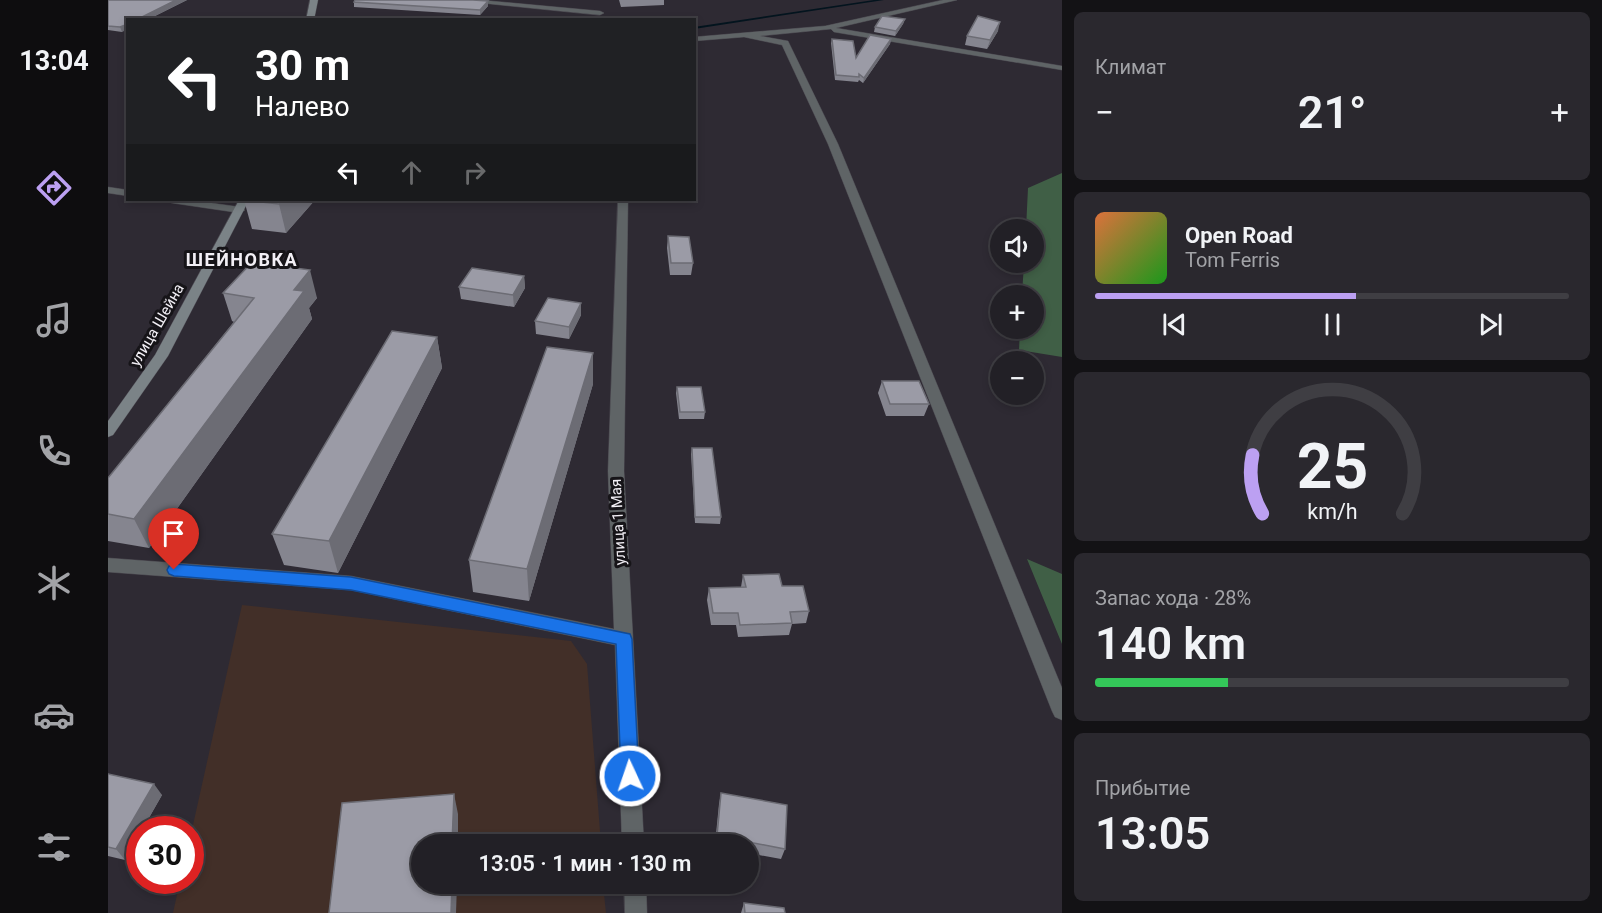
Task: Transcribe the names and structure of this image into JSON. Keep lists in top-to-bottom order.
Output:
{
  "streets": {
    "street": ["улица Шейна", "улица 1 Мая"]
  },
  "districts": ["ШЕЙНОВКА"],
  "page": {
    "tabs": "13:04",
    "tile": [
      "Климат",
      ["Запас хода · 28%", "140 km"],
      ["Прибытие", "13:05"]
    ],
    "turn": ["30 m", "Налево"],
    "heat": ["−", "21°", "+"],
    "song": ["Open Road", "Tom Ferris"],
    "map_buttons": ["+", "−"],
    "limit": "30",
    "trip": "13:05 · 1 мин · 130 m",
    "gauge": ["25", "km/h"]
  }
}
